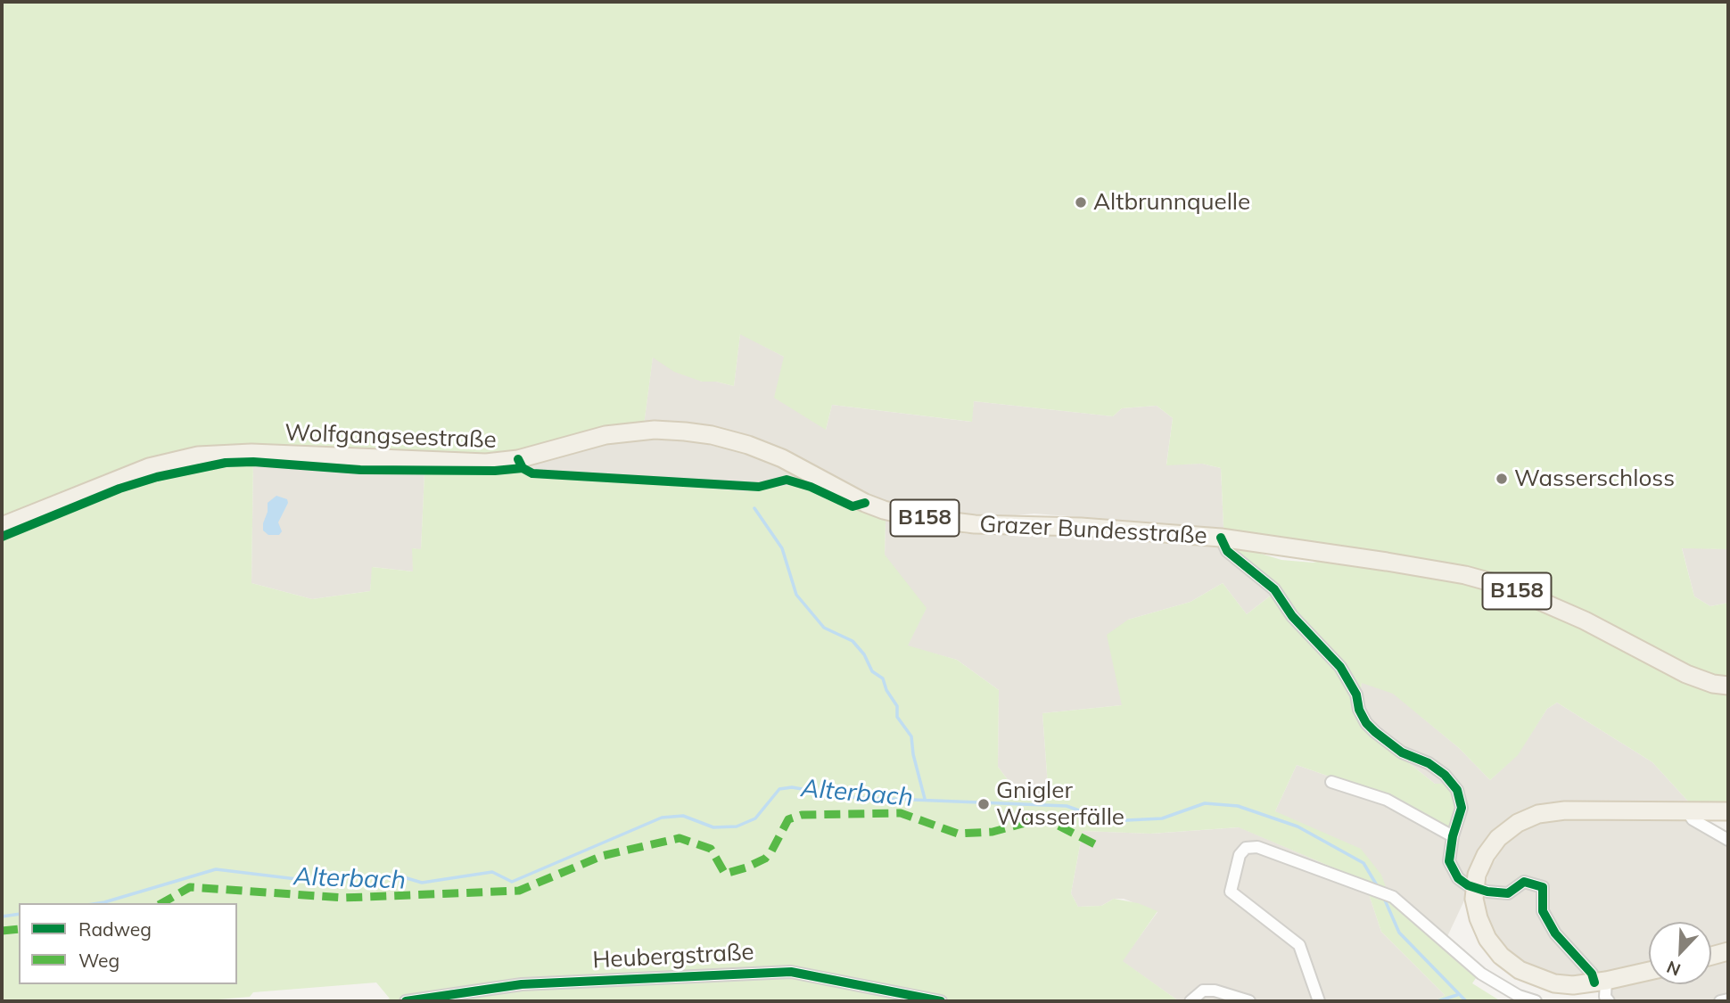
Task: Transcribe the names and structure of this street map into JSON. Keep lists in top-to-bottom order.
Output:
{
  "streets": {
    "main road": ["Wolfgangseestraße", "B158", "Grazer Bundesstraße"],
    "street": ["Heubergstraße"]
  },
  "crossings": [
    ["Wolfgangseestraße", "Grazer Bundesstraße"]
  ],
  "water": ["Alterbach"],
  "places": ["Altbrunnquelle", "Wasserschloss", "Gnigler Wasserfälle"],
  "legend": ["Radweg", "Weg"],
  "north": "bottom left"
}
